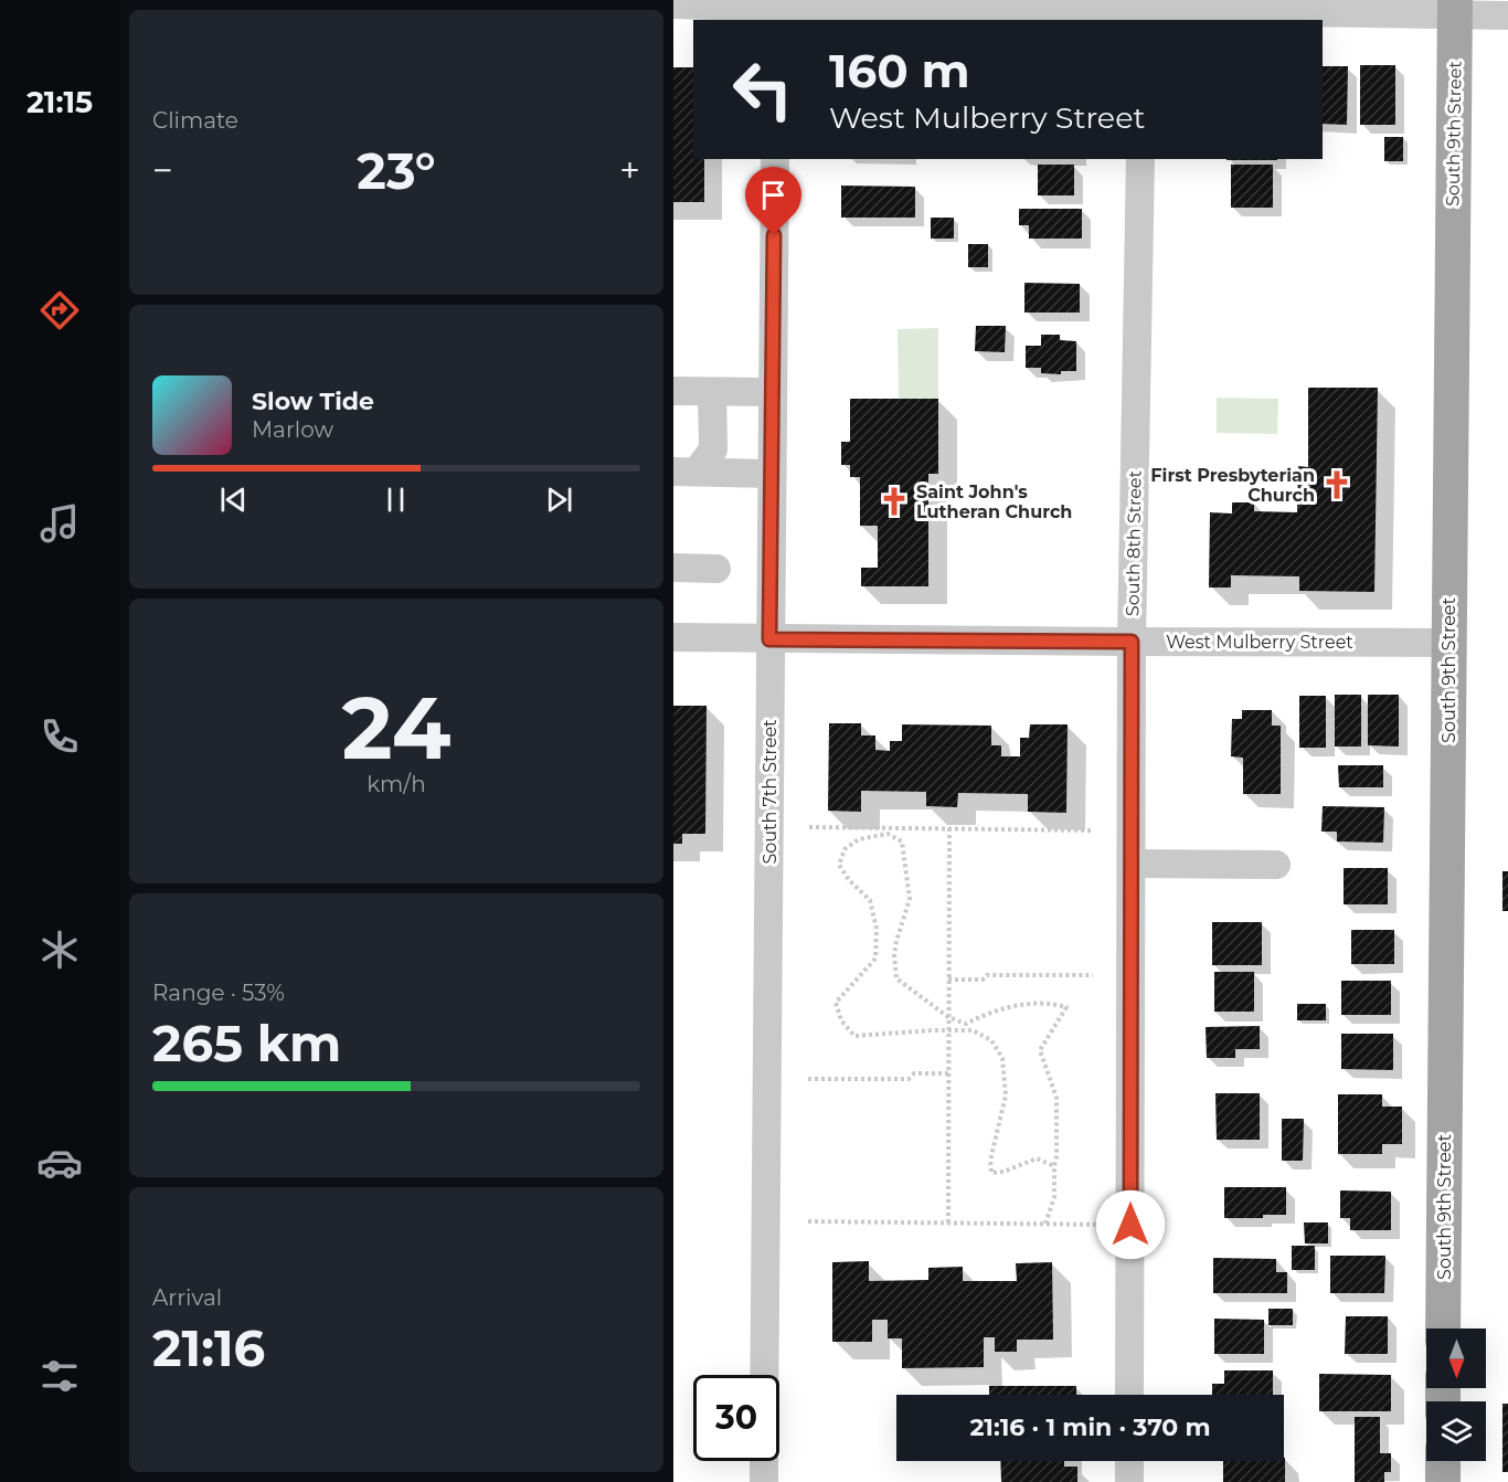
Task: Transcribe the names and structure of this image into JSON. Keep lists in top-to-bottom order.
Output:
{
  "streets": {
    "main road": ["South 9th Street"],
    "street": ["South 8th Street", "West Mulberry Street", "South 7th Street"]
  },
  "crossings": [
    ["South 9th Street", "West Mulberry Street"],
    ["South 8th Street", "West Mulberry Street"],
    ["West Mulberry Street", "South 7th Street"]
  ],
  "places": {
    "church": ["First Presbyterian Church", "Saint John's Lutheran Church"]
  },
  "north": "bottom",
  "page": {
    "tabs": "21:15",
    "tile": [
      "Climate",
      ["24", "km/h"],
      ["Range · 53%", "265 km"],
      ["Arrival", "21:16"]
    ],
    "turn": ["160 m", "West Mulberry Street"],
    "heat": ["−", "23°", "+"],
    "song": ["Slow Tide", "Marlow"],
    "limit": "30",
    "trip": "21:16 · 1 min · 370 m"
  }
}
